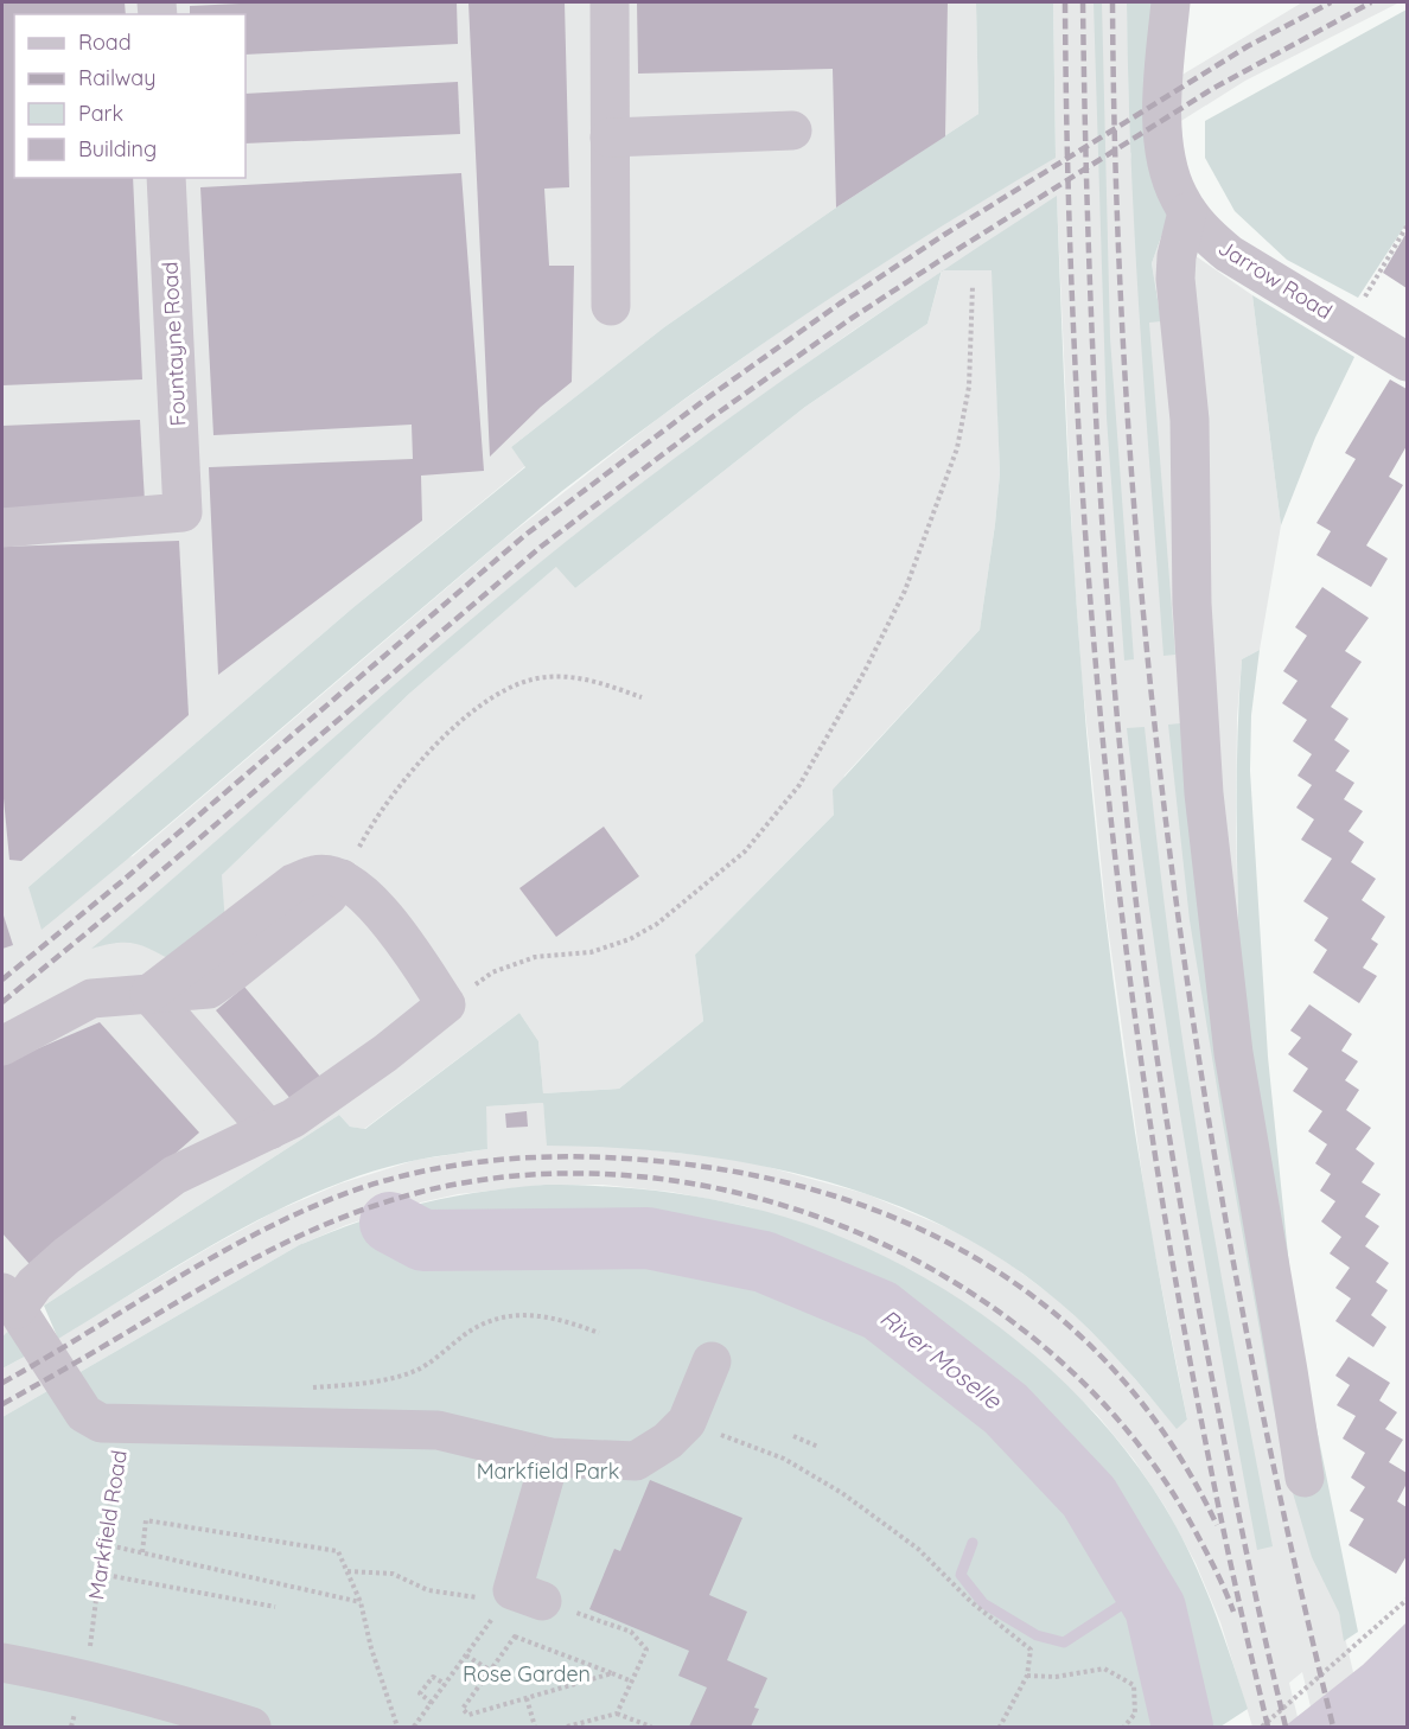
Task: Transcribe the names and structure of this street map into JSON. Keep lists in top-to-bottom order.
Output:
{
  "streets": {
    "street": ["Jarrow Road", "Fountayne Road", "Markfield Road"]
  },
  "water": ["River Moselle"],
  "parks": ["Markfield Park", "Rose Garden"],
  "legend": [
    "Road",
    "Railway",
    "Park",
    "Building"
  ]
}
